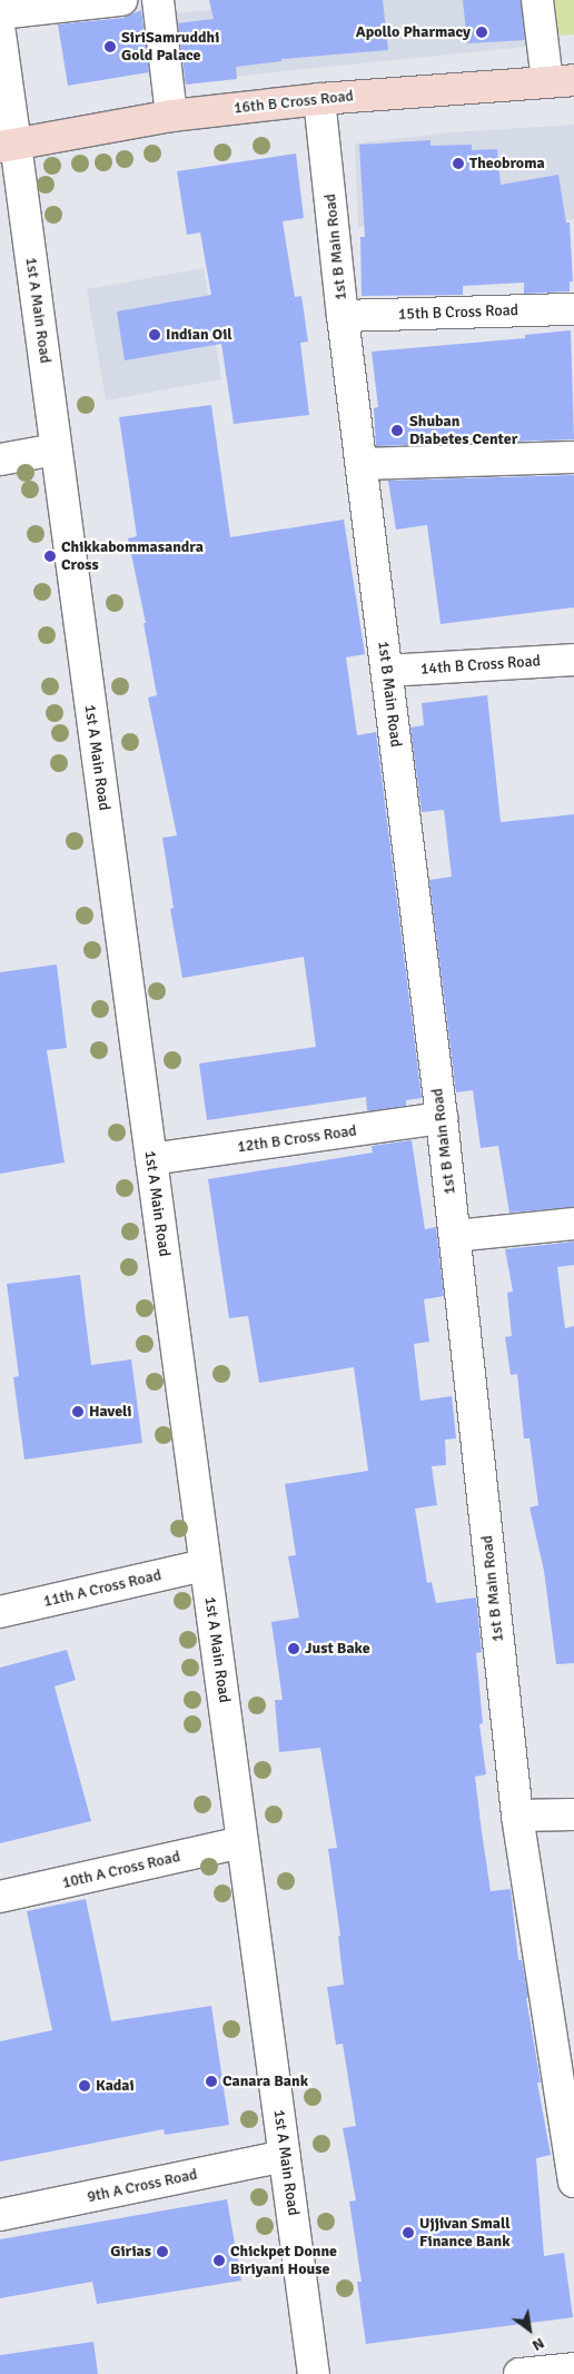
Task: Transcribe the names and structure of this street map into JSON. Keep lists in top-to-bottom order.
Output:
{
  "streets": {
    "main road": ["16th B Cross Road"],
    "street": [
      "1st B Main Road",
      "1st A Main Road",
      "15th B Cross Road",
      "14th B Cross Road",
      "12th B Cross Road",
      "11th A Cross Road",
      "10th A Cross Road",
      "9th A Cross Road"
    ]
  },
  "crossings": [
    ["16th B Cross Road", "1st B Main Road"],
    ["16th B Cross Road", "1st A Main Road"],
    ["1st B Main Road", "15th B Cross Road"],
    ["1st B Main Road", "14th B Cross Road"],
    ["1st B Main Road", "12th B Cross Road"],
    ["1st A Main Road", "12th B Cross Road"],
    ["1st A Main Road", "11th A Cross Road"],
    ["1st A Main Road", "10th A Cross Road"],
    ["1st A Main Road", "9th A Cross Road"]
  ],
  "places": [
    "Apollo Pharmacy",
    "SiriSamruddhi Gold Palace",
    "Theobroma",
    "Indian Oil",
    "Shuban Diabetes Center",
    "Chikkabommasandra Cross",
    "Haveli",
    "Just Bake",
    "Canara Bank",
    "Kadai",
    "Ujjivan Small Finance Bank",
    "Girias",
    "Chickpet Donne Biriyani House"
  ],
  "north": "bottom right"
}
